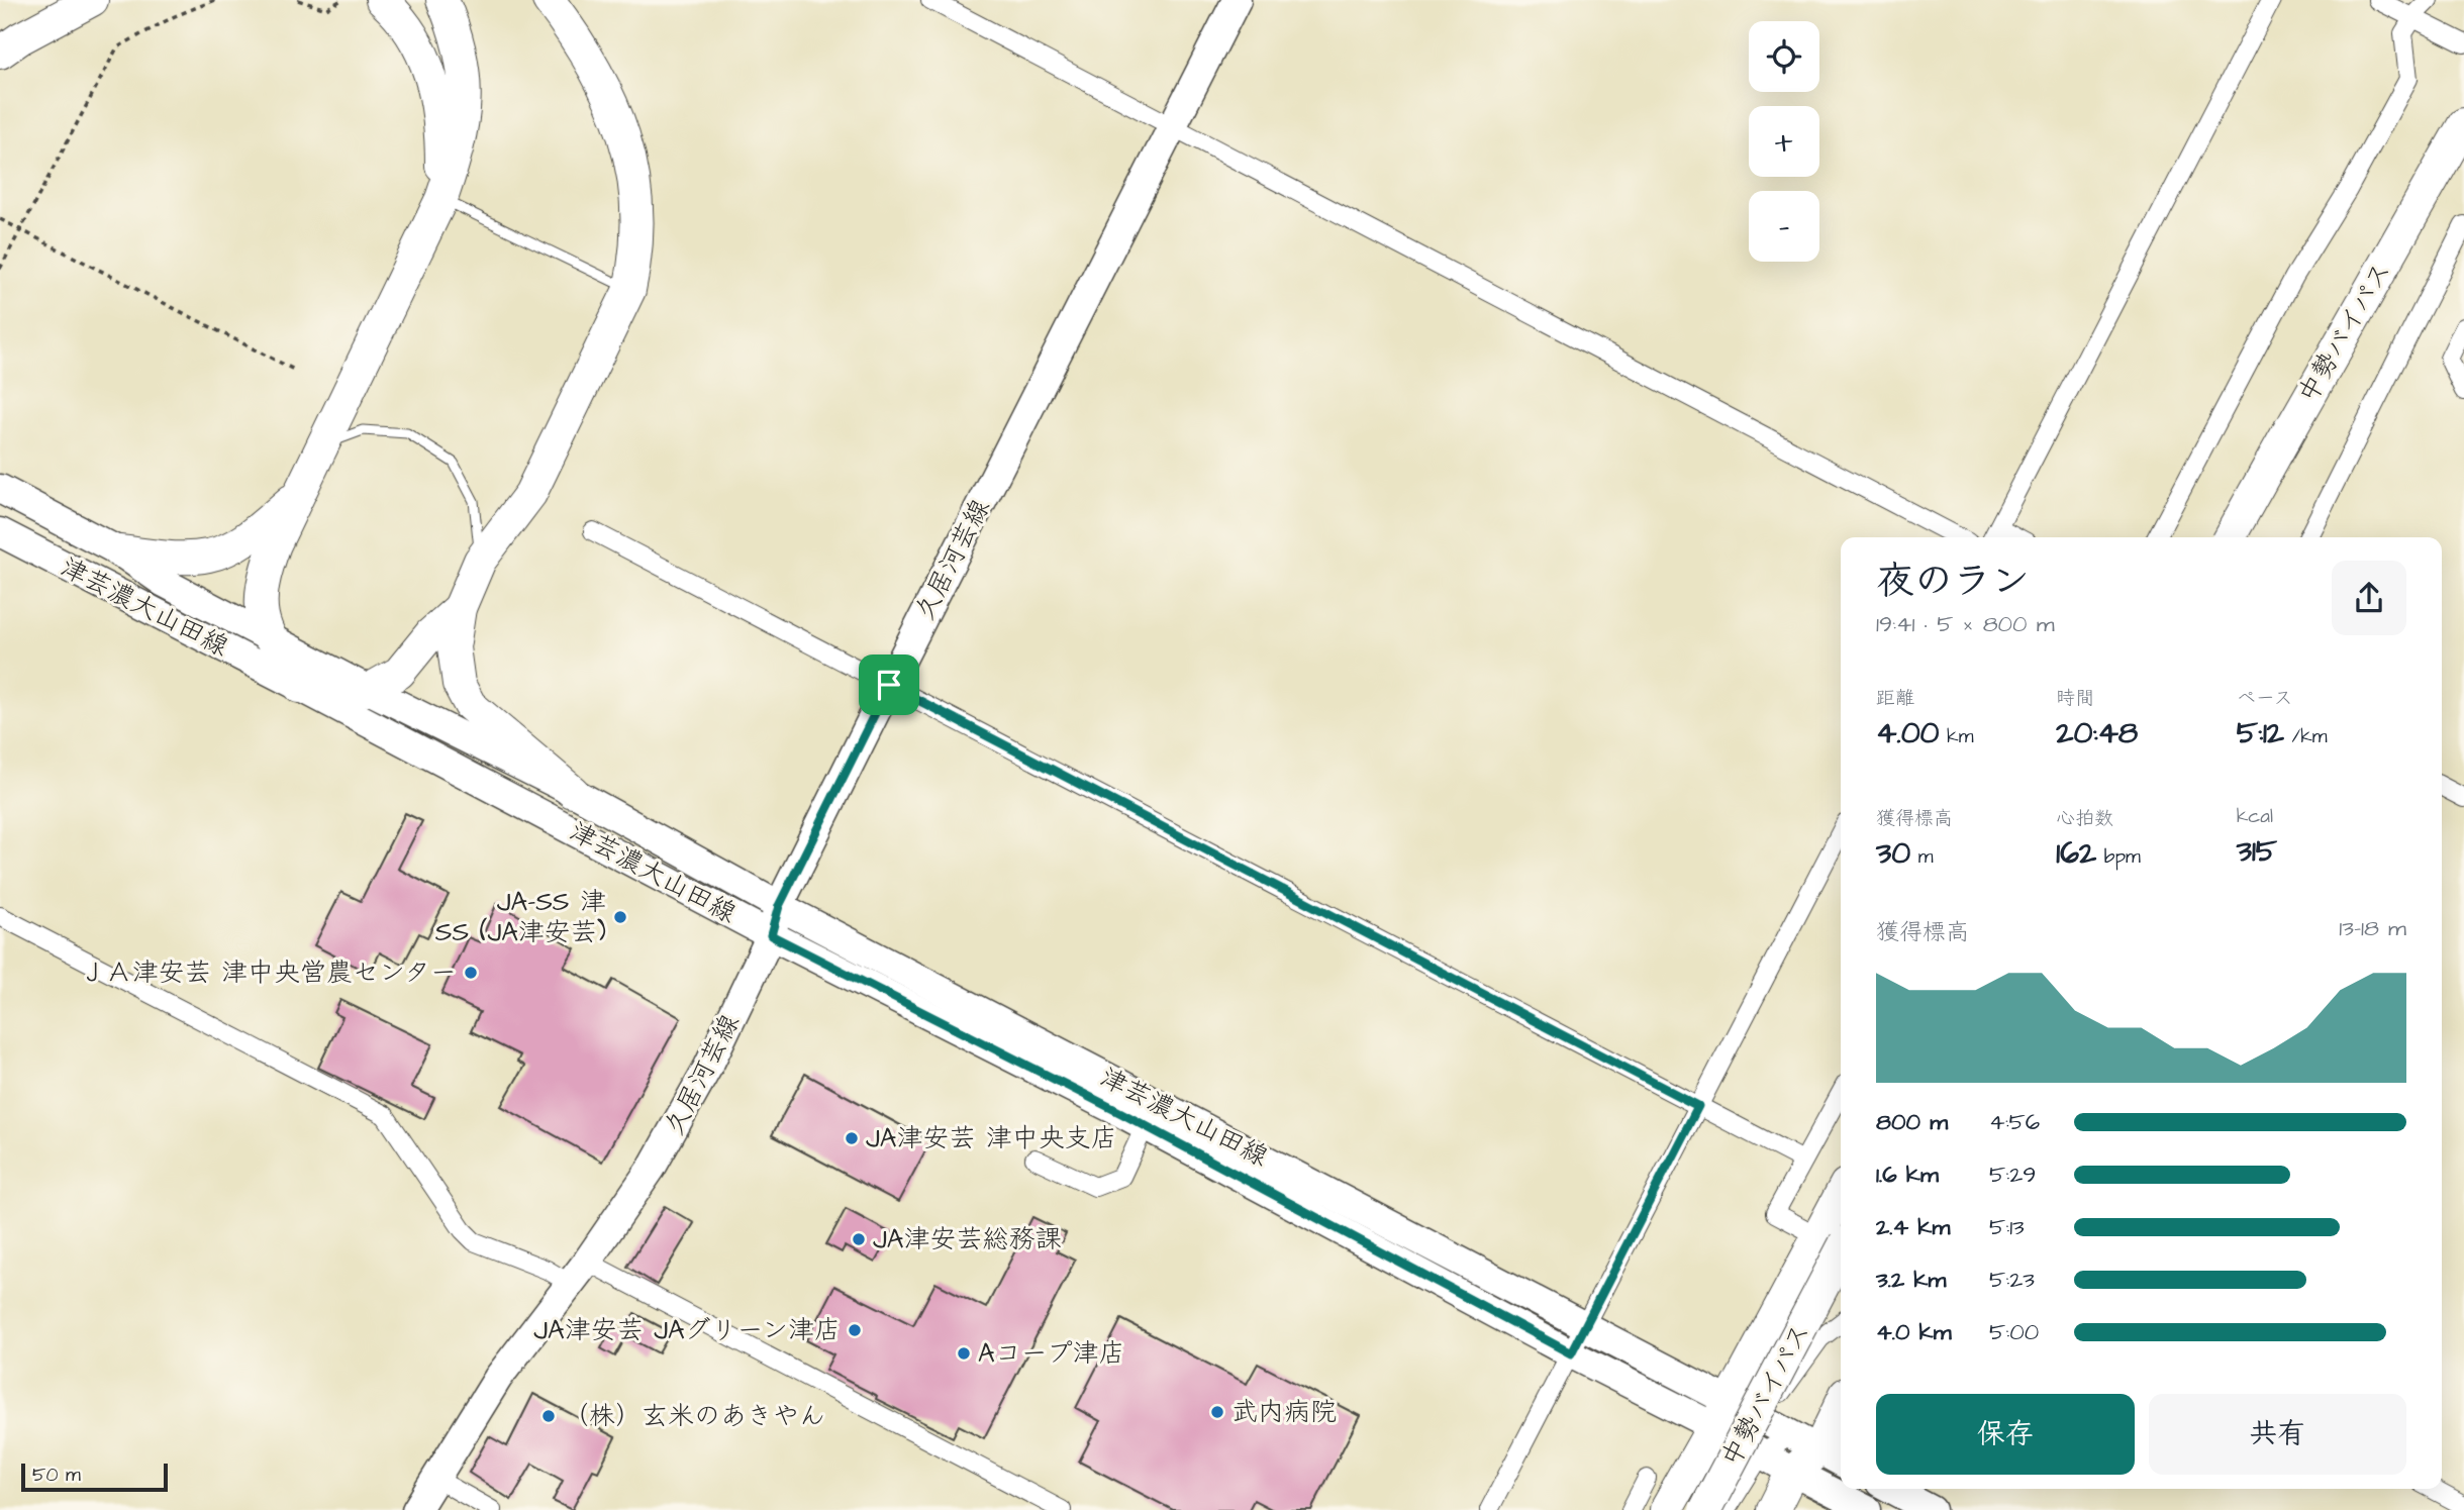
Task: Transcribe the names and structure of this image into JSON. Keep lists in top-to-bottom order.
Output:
{
  "streets": {
    "highway": ["中勢バイパス"],
    "main road": ["久居河芸線", "津芸濃大山田線"]
  },
  "crossings": [
    ["久居河芸線", "津芸濃大山田線"]
  ],
  "places": [
    "JA-SS 津 SS (JA津安芸)",
    "ＪＡ津安芸 津中央営農センター",
    "JA津安芸 津中央支店",
    "JA津安芸総務課",
    "JA津安芸 JAグリーン津店",
    "Aコープ津店",
    "武内病院",
    "（株）玄米のあきやん"
  ],
  "scale_bar": "50 m",
  "page": {
    "map_buttons": ["+", "−"],
    "heading": ["夜のラン", "19:41 · 5 × 800 m"],
    "stats": [
      ["距離", "4.00 km"],
      ["時間", "20:48"],
      ["ペース", "5:12 /km"],
      ["獲得標高", "30 m"],
      ["心拍数", "162 bpm"],
      ["kcal", "315"]
    ],
    "chart": ["獲得標高", "13–18 m"],
    "list": [
      {
        "name": "800 m",
        "note": "4:56"
      },
      {
        "name": "1.6 km",
        "note": "5:29"
      },
      {
        "name": "2.4 km",
        "note": "5:13"
      },
      {
        "name": "3.2 km",
        "note": "5:23"
      },
      {
        "name": "4.0 km",
        "note": "5:00"
      }
    ],
    "buttons": ["保存", "共有"],
    "scale": "50 m"
  }
}
